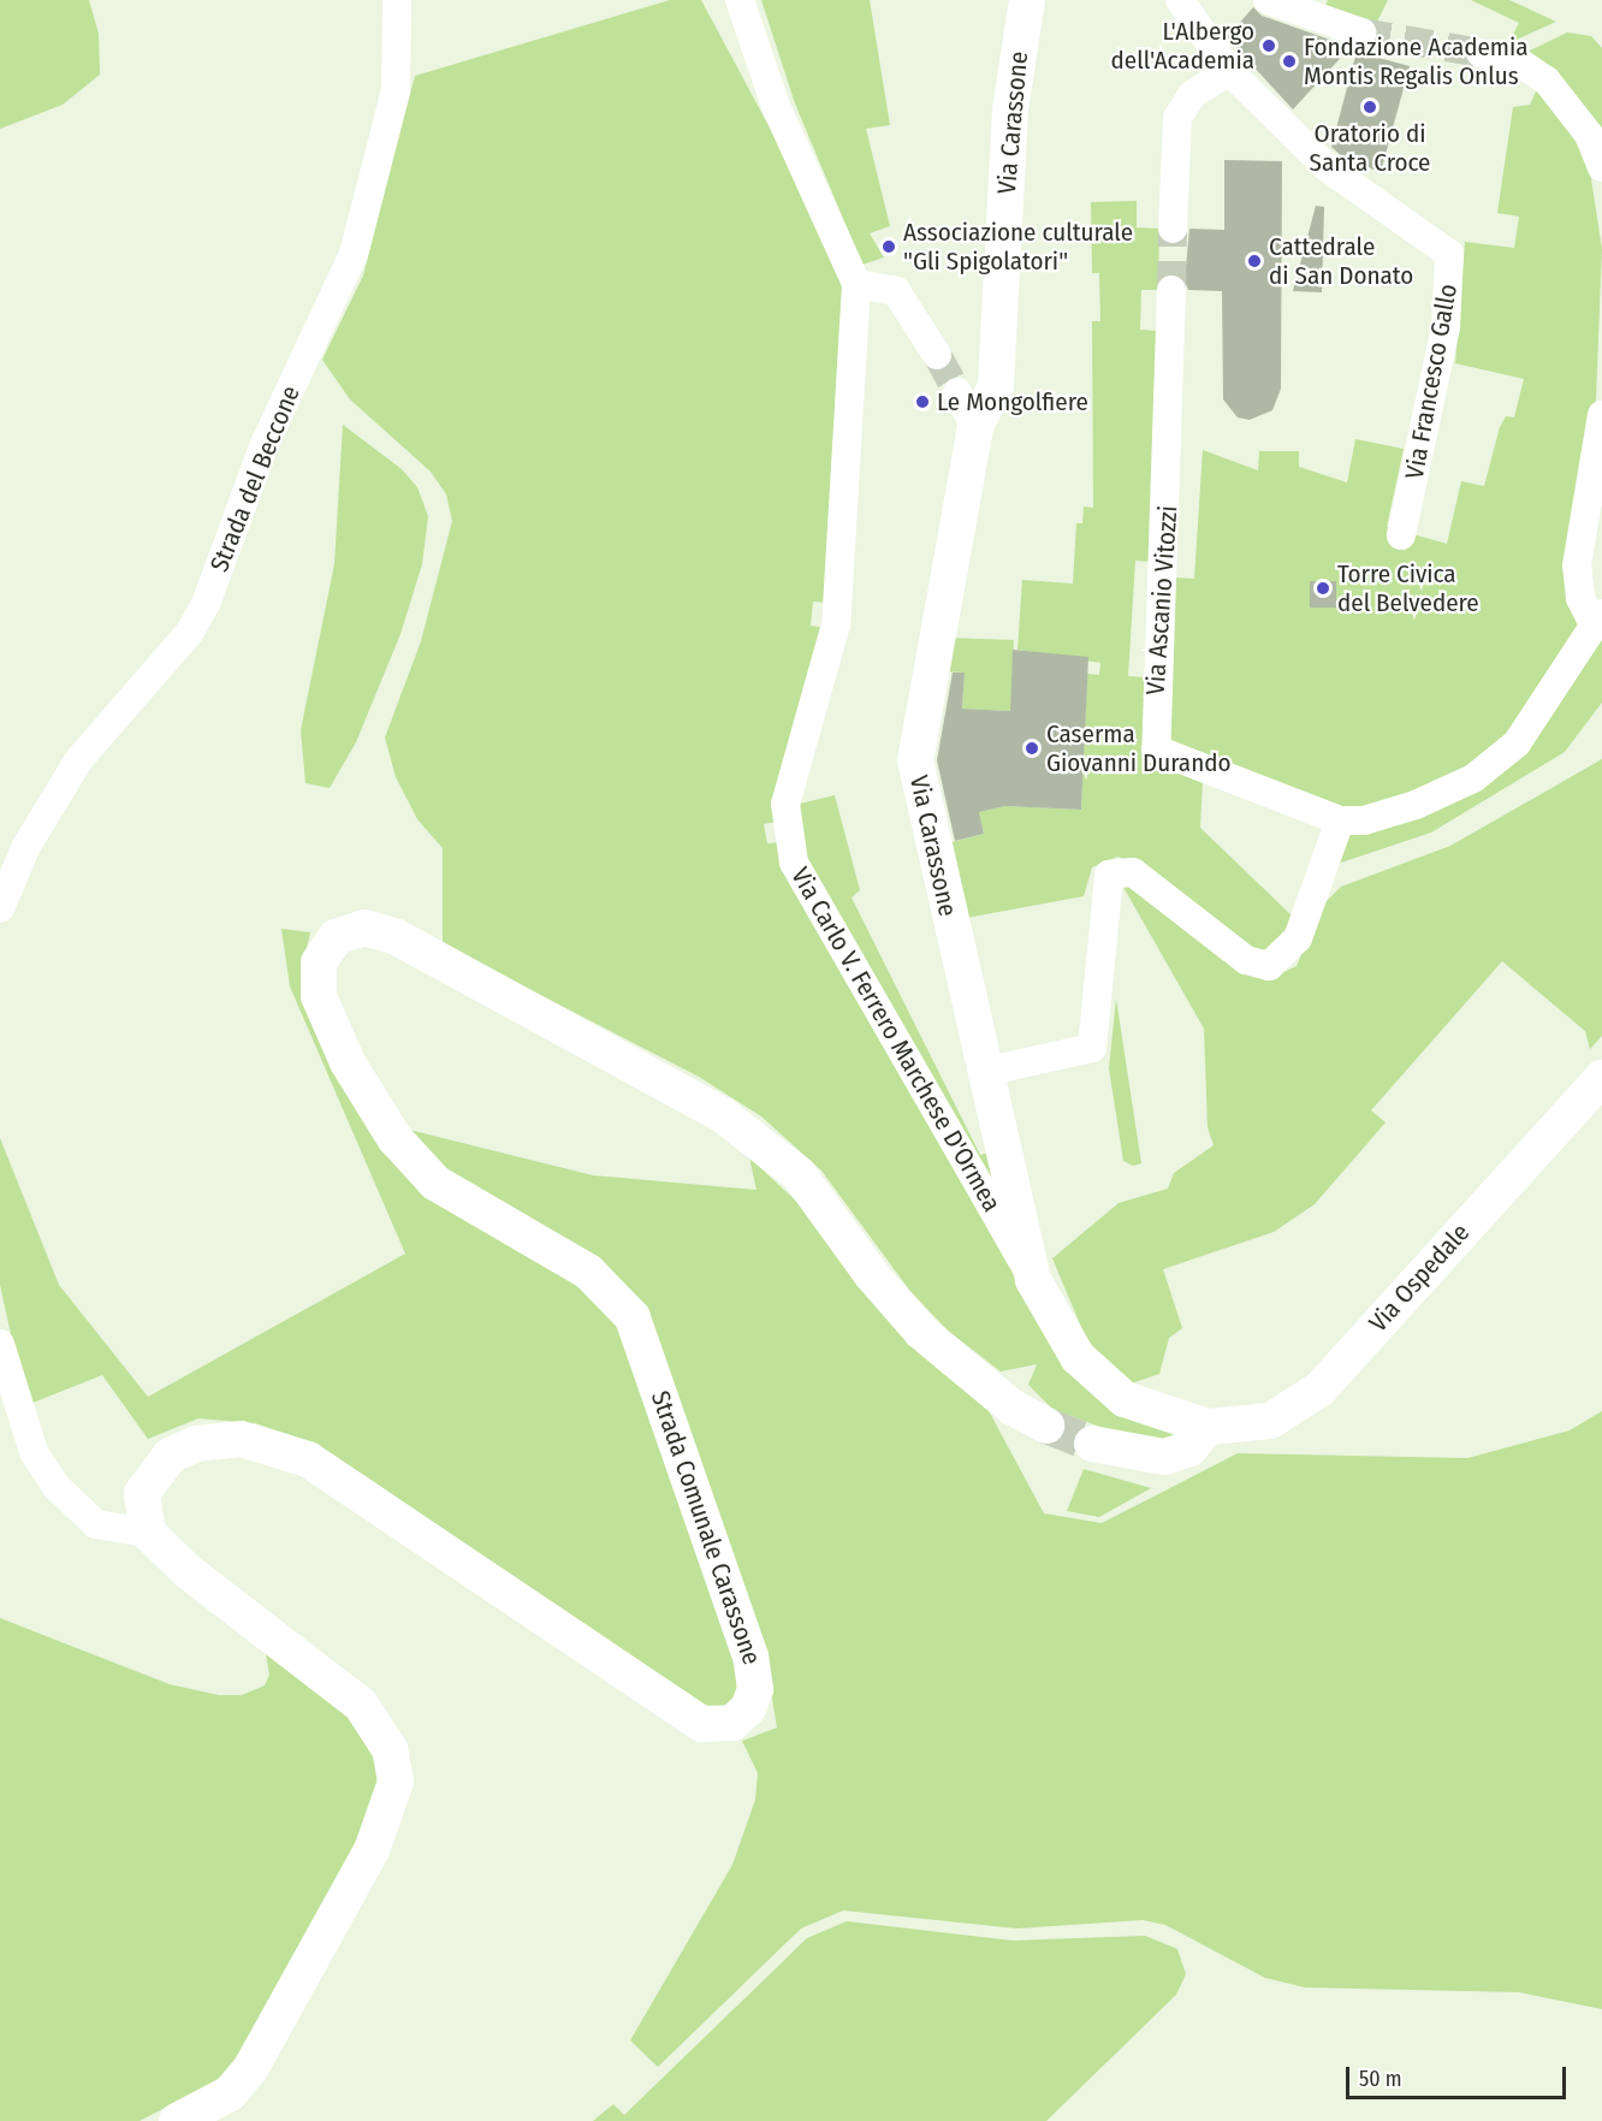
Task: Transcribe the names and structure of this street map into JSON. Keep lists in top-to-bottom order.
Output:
{
  "streets": {
    "street": [
      "Via Carassone",
      "Via Francesco Gallo",
      "Strada del Beccone",
      "Via Ascanio Vitozzi",
      "Via Carlo V. Ferrero Marchese D'Ormea",
      "Via Ospedale",
      "Strada Comunale Carassone"
    ]
  },
  "crossings": [
    ["Via Carassone", "Via Carlo V. Ferrero Marchese D'Ormea"],
    ["Via Carassone", "Via Ospedale"]
  ],
  "places": [
    "L'Albergo dell'Academia",
    "Fondazione Academia Montis Regalis Onlus",
    "Oratorio di Santa Croce",
    "Associazione culturale \"Gli Spigolatori\"",
    "Cattedrale di San Donato",
    "Le Mongolfiere",
    "Torre Civica del Belvedere",
    "Caserma Giovanni Durando"
  ],
  "scale_bar": "50 m"
}
